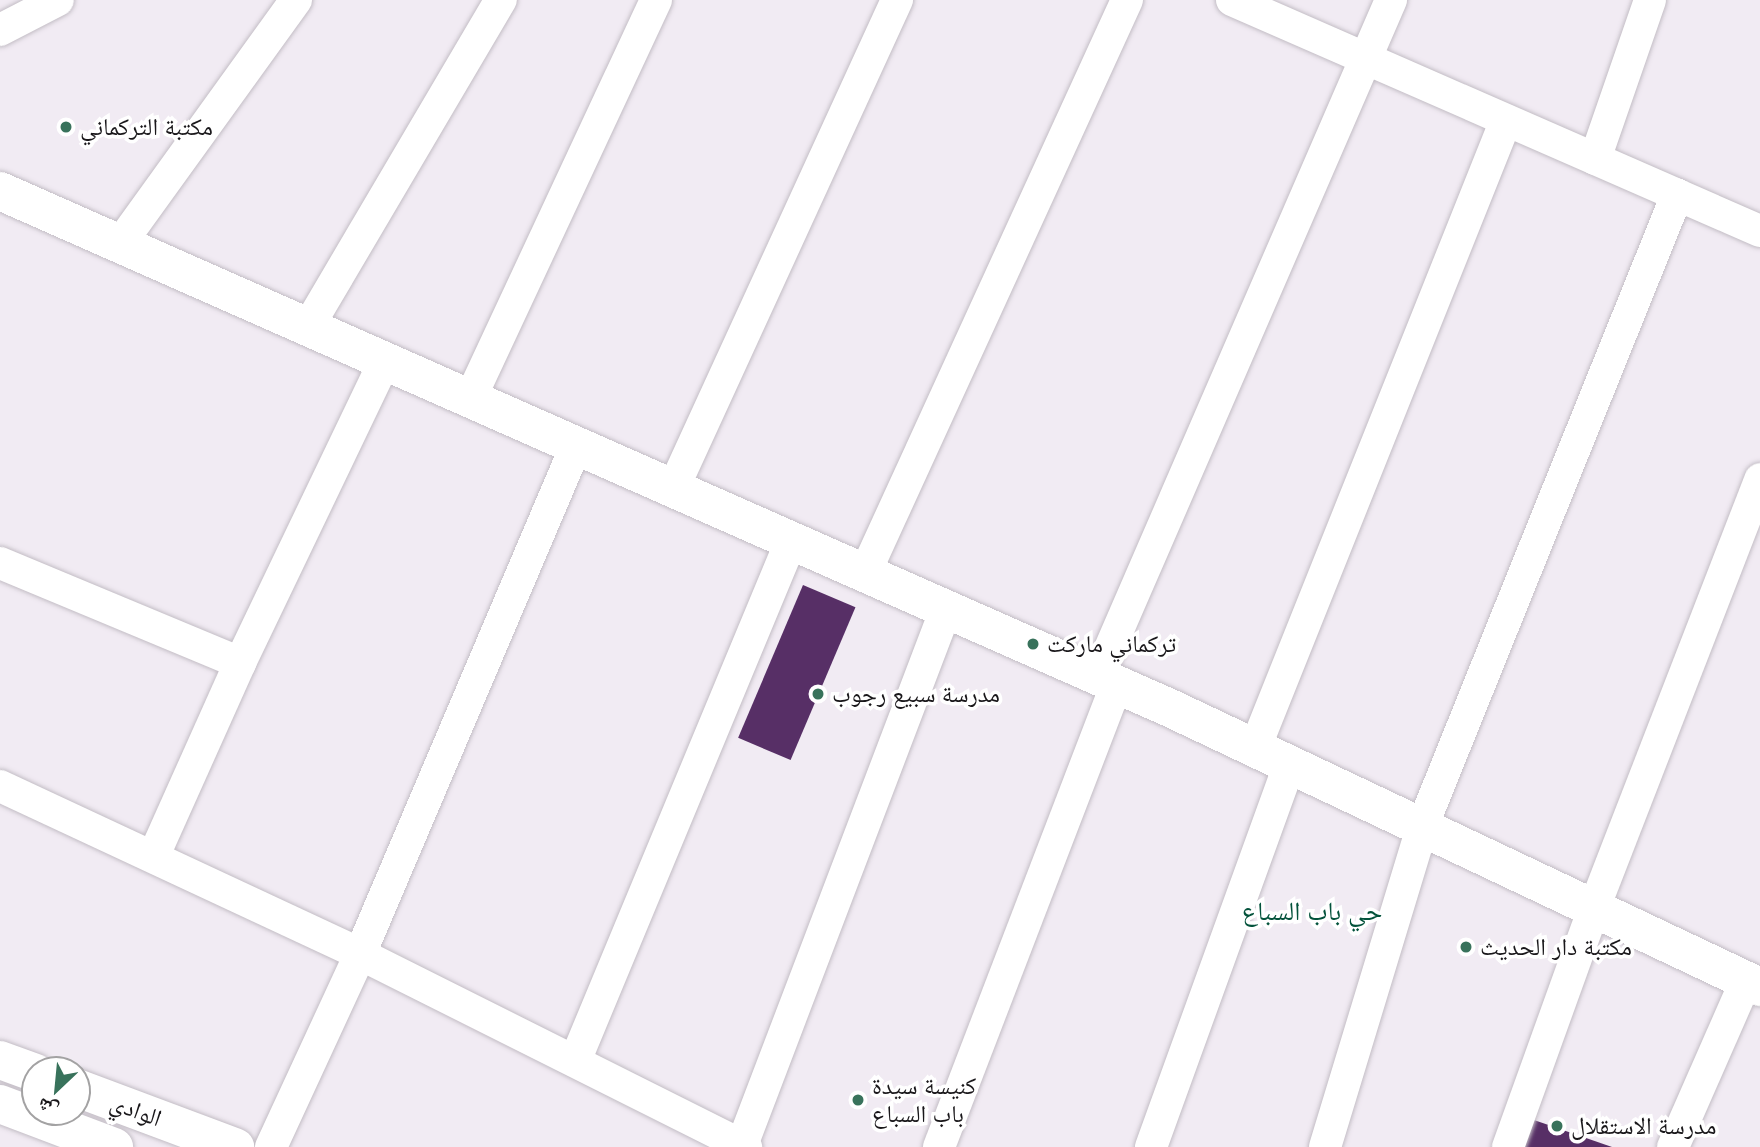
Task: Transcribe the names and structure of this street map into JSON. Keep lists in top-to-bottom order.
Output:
{
  "streets": {
    "main road": ["الوادي"]
  },
  "districts": ["حي باب السباع"],
  "places": [
    "مكتبة التركماني",
    "تركماني ماركت",
    "مدرسة سبيع رجوب",
    "مكتبة دار الحديث",
    "كنيسة سيدة باب السباع",
    "مدرسة الاستقلال"
  ],
  "north": "bottom left"
}
